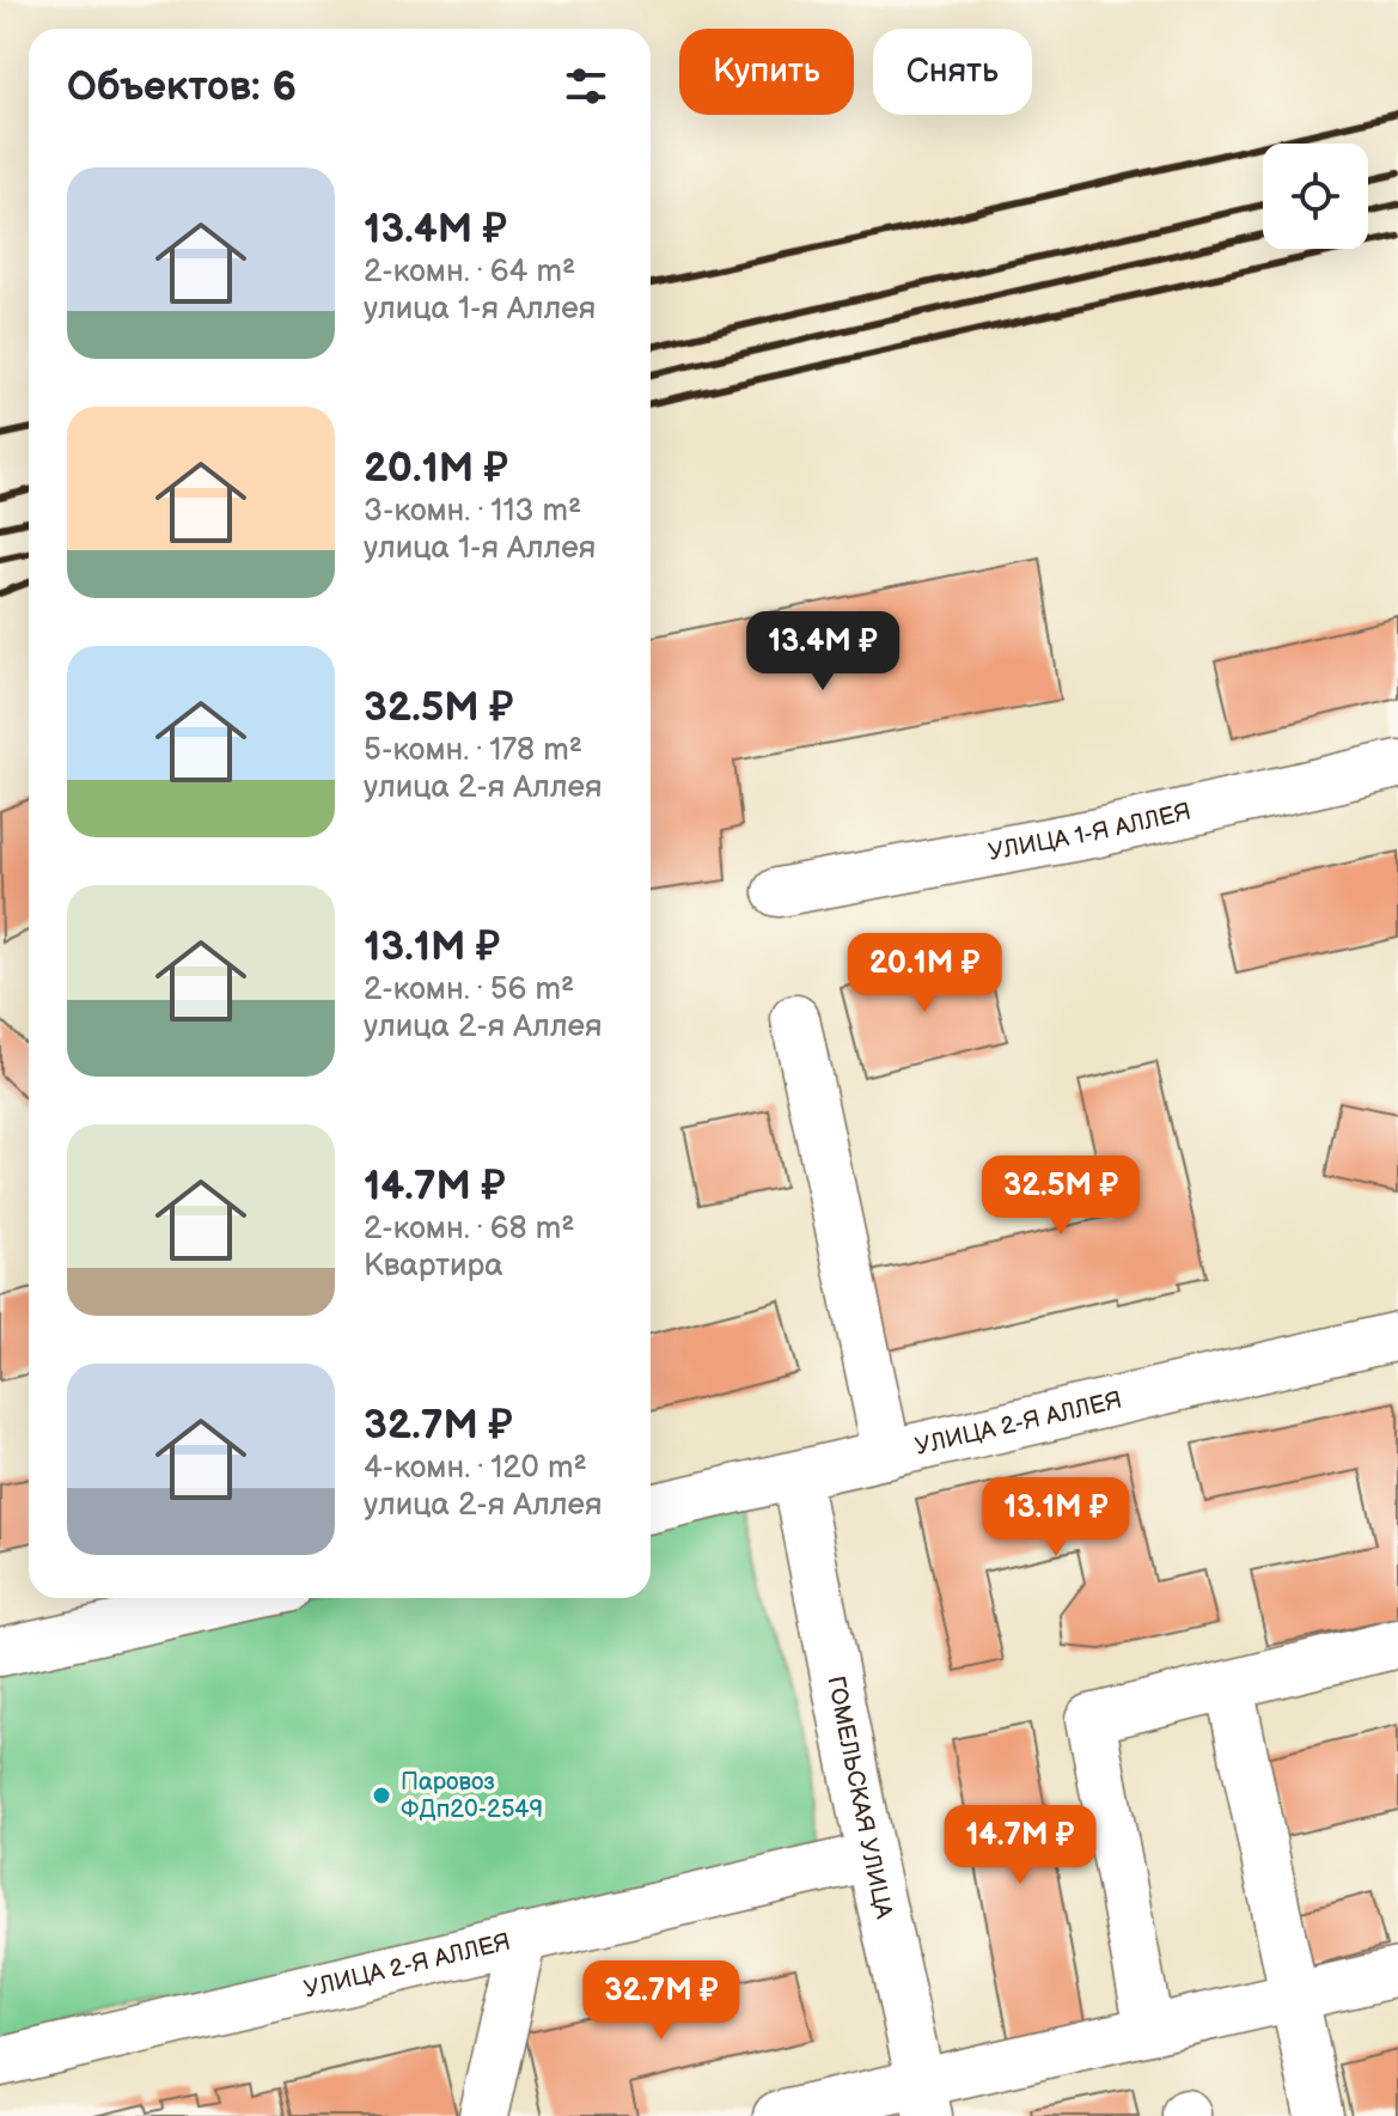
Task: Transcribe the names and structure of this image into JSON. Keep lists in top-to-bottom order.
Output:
{
  "streets": {
    "street": ["УЛИЦА 1-Я АЛЛЕЯ", "УЛИЦА 2-Я АЛЛЕЯ", "ГОМЕЛЬСКАЯ УЛИЦА"]
  },
  "crossings": [
    ["УЛИЦА 2-Я АЛЛЕЯ", "ГОМЕЛЬСКАЯ УЛИЦА"]
  ],
  "places": ["Паровоз ФДп20-2549"],
  "page": {
    "chip": ["Купить", "Снять"],
    "heading": "Объектов: 6",
    "list": [
      {
        "name": "13.4M ₽",
        "note": "2-комн. · 64 m² · улица 1-я Аллея"
      },
      {
        "name": "20.1M ₽",
        "note": "3-комн. · 113 m² · улица 1-я Аллея"
      },
      {
        "name": "32.5M ₽",
        "note": "5-комн. · 178 m² · улица 2-я Аллея"
      },
      {
        "name": "13.1M ₽",
        "note": "2-комн. · 56 m² · улица 2-я Аллея"
      },
      {
        "name": "14.7M ₽",
        "note": "2-комн. · 68 m² · Квартира"
      },
      {
        "name": "32.7M ₽",
        "note": "4-комн. · 120 m² · улица 2-я Аллея"
      }
    ],
    "price": [
      "13.4M ₽",
      "20.1M ₽",
      "32.5M ₽",
      "13.1M ₽",
      "14.7M ₽",
      "32.7M ₽"
    ]
  }
}
